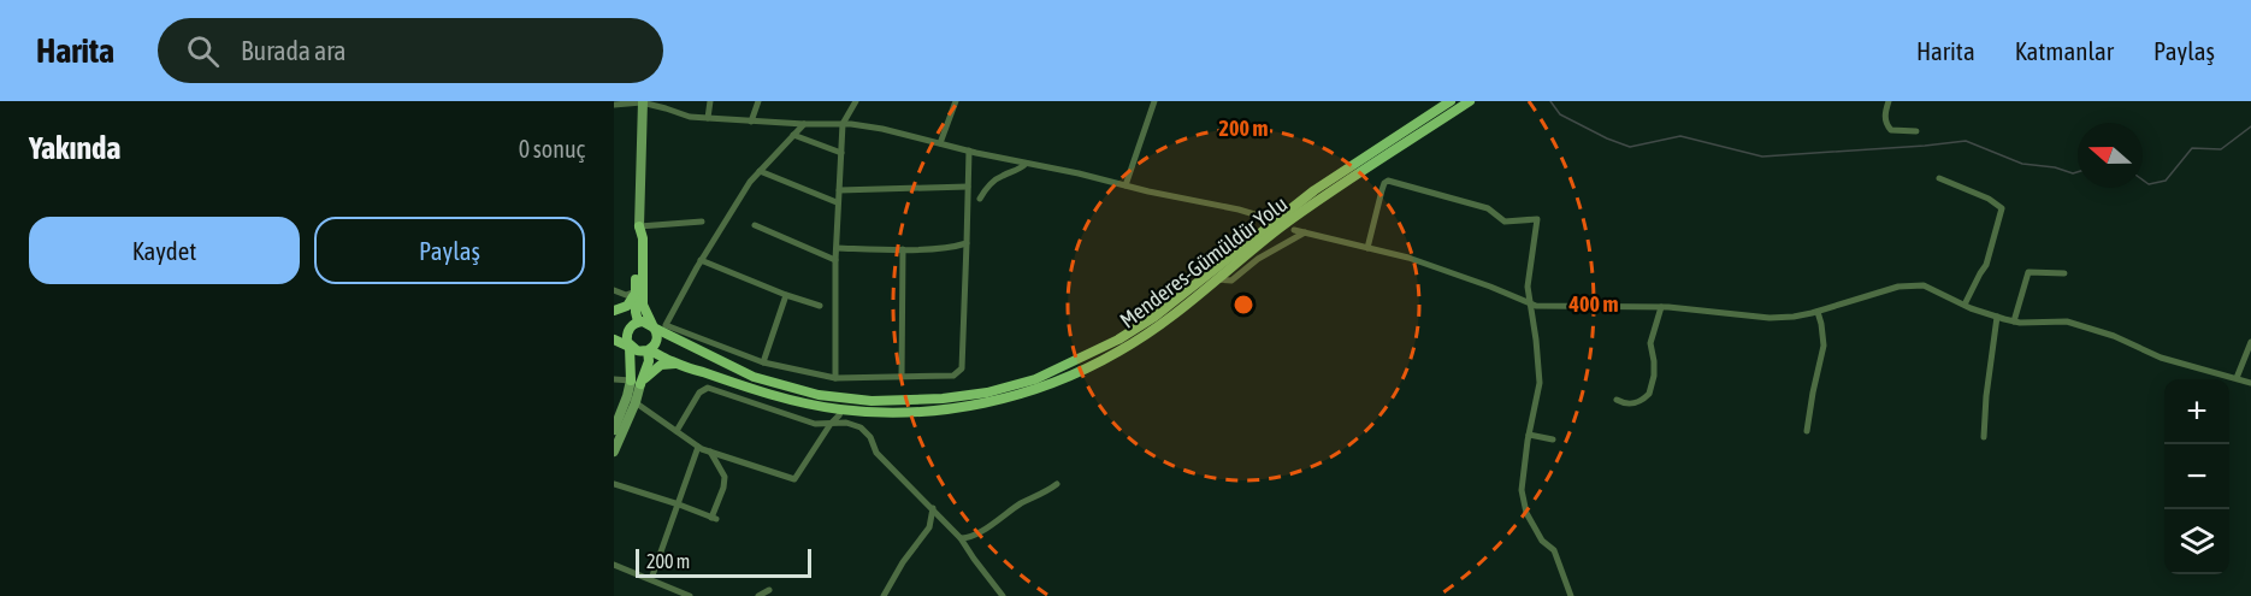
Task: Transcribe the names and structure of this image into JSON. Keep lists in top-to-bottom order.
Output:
{
  "streets": {
    "main road": ["Menderes-Gümüldür Yolu"]
  },
  "scale_bar": "200 m",
  "north": "left",
  "page": {
    "header": "Harita",
    "search": "Burada ara",
    "nav": ["Harita", "Katmanlar", "Paylaş"],
    "heading": ["Yakında", "0 sonuç"],
    "buttons": ["Kaydet", "Paylaş"],
    "map_buttons": ["+", "−"],
    "scale": "200 m"
  },
  "rings": ["200 m", "400 m"]
}
